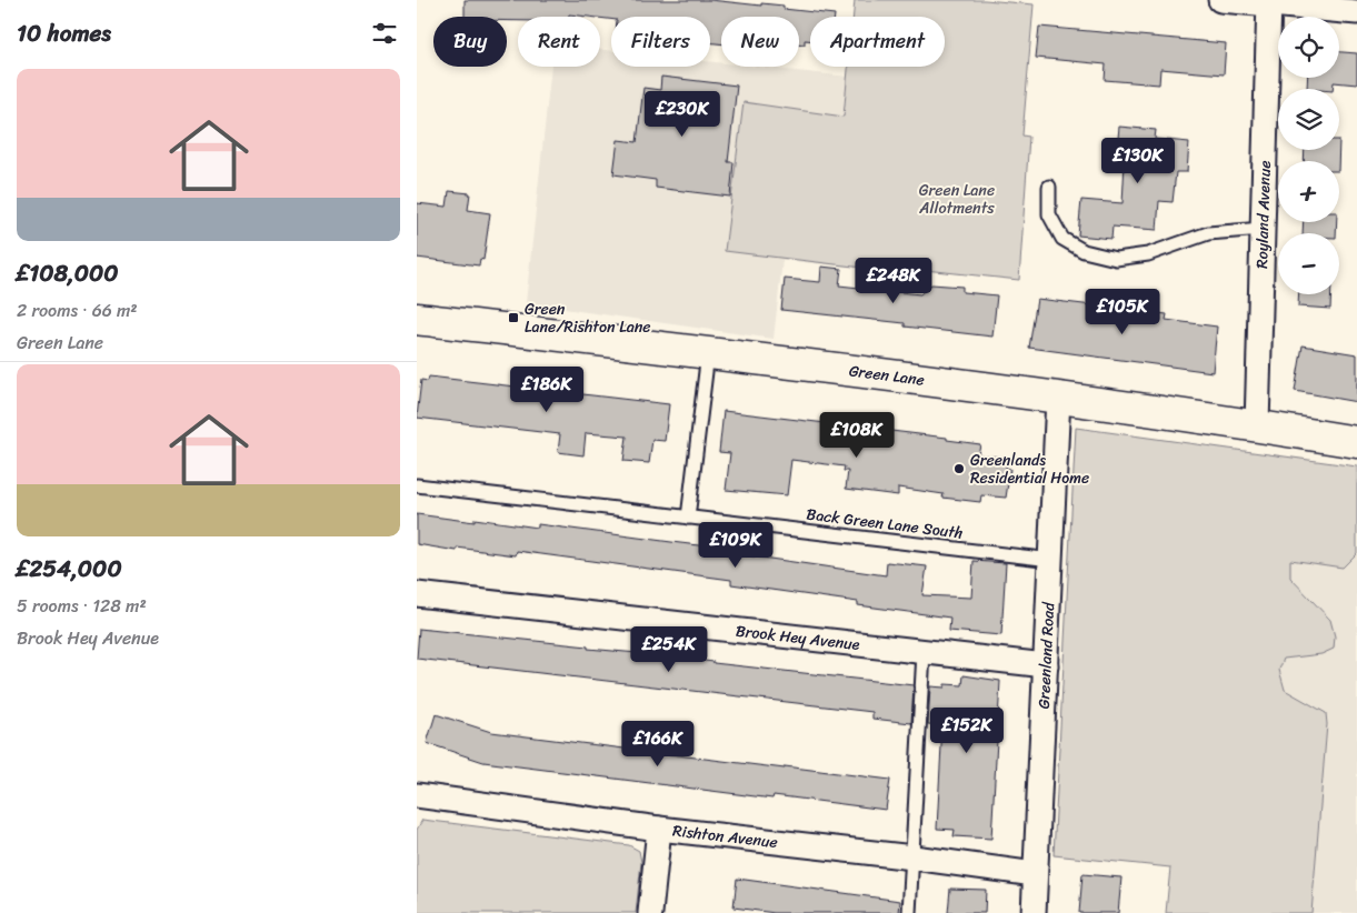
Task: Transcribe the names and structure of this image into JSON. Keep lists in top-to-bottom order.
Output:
{
  "streets": {
    "street": [
      "Royland Avenue",
      "Green Lane",
      "Brook Hey Avenue",
      "Greenland Road",
      "Rishton Avenue"
    ],
    "lane": ["Back Green Lane South"]
  },
  "crossings": [
    ["Royland Avenue", "Green Lane"],
    ["Green Lane", "Greenland Road"],
    ["Back Green Lane South", "Greenland Road"],
    ["Brook Hey Avenue", "Greenland Road"],
    ["Greenland Road", "Rishton Avenue"]
  ],
  "parks": ["Green Lane Allotments"],
  "places": {
    "transit": ["Green Lane/Rishton Lane"],
    "other": ["Greenlands Residential Home"]
  },
  "page": {
    "heading": "10 homes",
    "map_buttons": ["+", "−"],
    "chip": [
      "Buy",
      "Rent",
      "Filters",
      "New",
      "Apartment"
    ],
    "list": [
      {
        "name": "£108,000",
        "note": "2 rooms · 66 m² · Green Lane"
      },
      {
        "name": "£254,000",
        "note": "5 rooms · 128 m² · Brook Hey Avenue"
      }
    ],
    "price": [
      "£230K",
      "£130K",
      "£248K",
      "£105K",
      "£186K",
      "£108K",
      "£109K",
      "£254K",
      "£152K",
      "£166K"
    ]
  }
}
